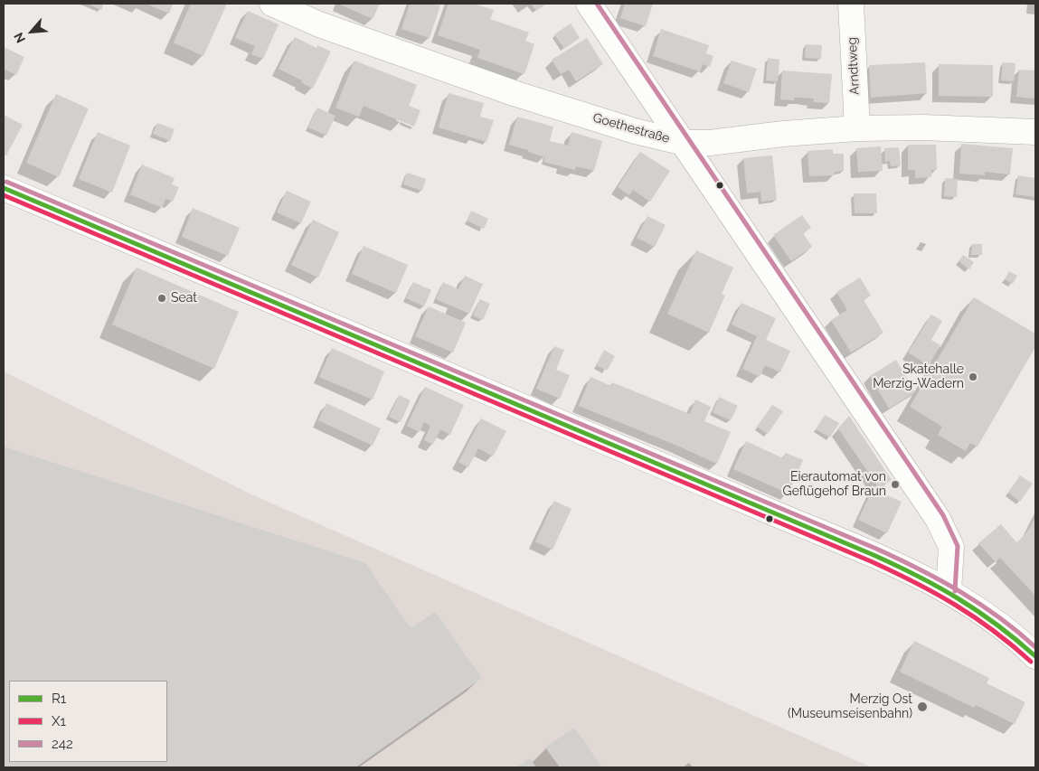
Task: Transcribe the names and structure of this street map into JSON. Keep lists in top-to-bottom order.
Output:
{
  "streets": {
    "street": ["Arndtweg", "Goethestraße"]
  },
  "crossings": [
    ["Arndtweg", "Goethestraße"]
  ],
  "places": [
    "Seat",
    "Skatehalle Merzig-Wadern",
    "Eierautomat von Geflügehof Braun",
    "Merzig Ost (Museumseisenbahn)"
  ],
  "lines": ["transit line 242", "transit line R1", "transit line X1"],
  "legend": ["R1", "X1", "242"],
  "north": "bottom left"
}
